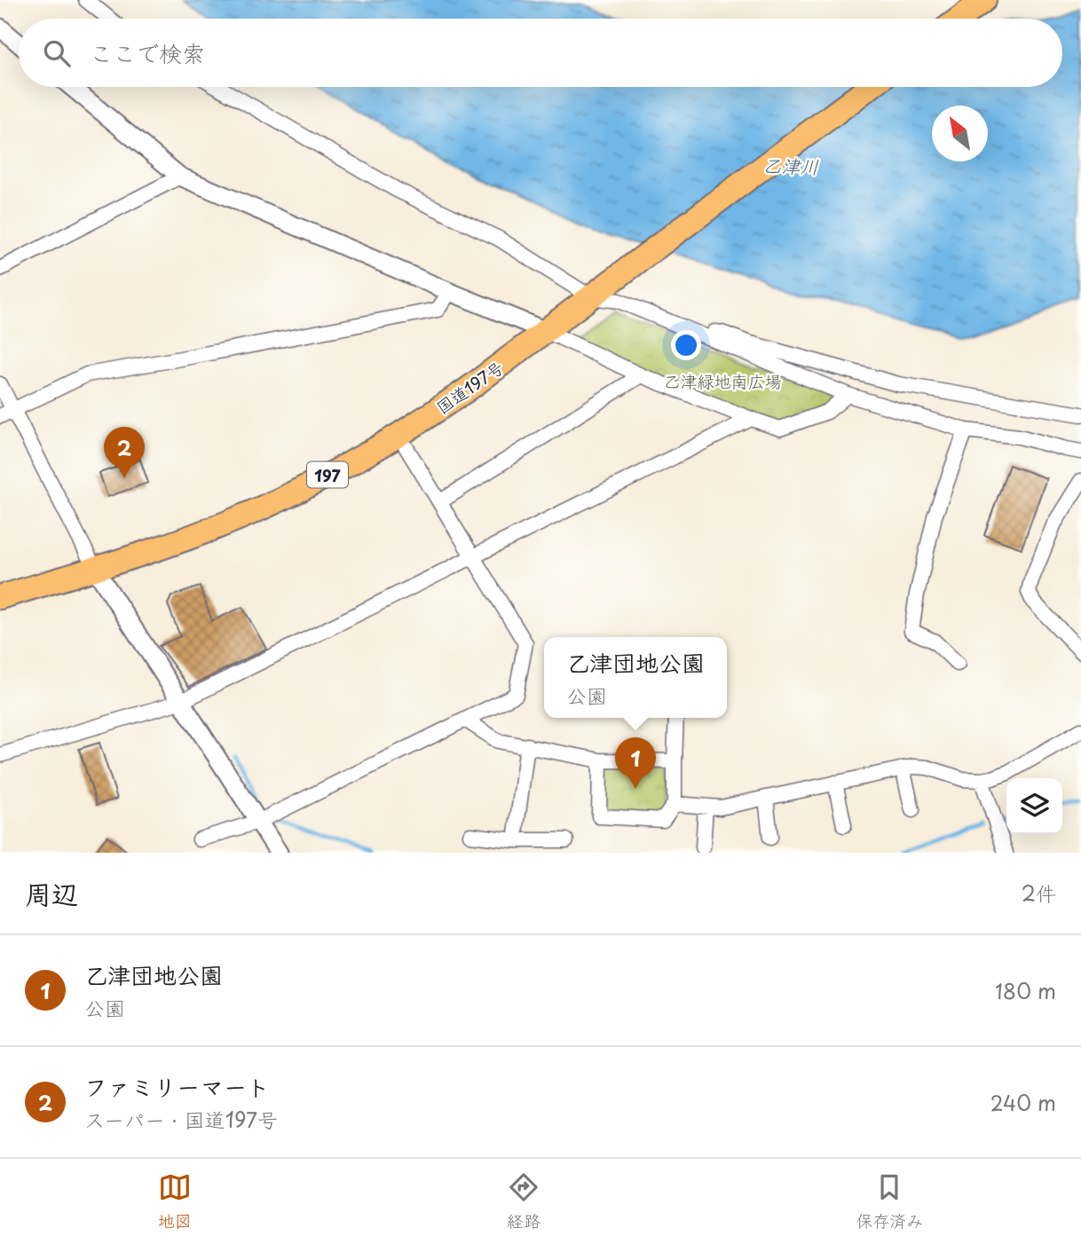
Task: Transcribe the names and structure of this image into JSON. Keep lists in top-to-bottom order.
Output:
{
  "streets": {
    "highway": ["国道197号", "197"]
  },
  "water": ["乙津川"],
  "parks": ["乙津緑地南広場"],
  "north": "top left",
  "page": {
    "search": "ここで検索",
    "pins": ["2", "1"],
    "popup": ["乙津団地公園", "公園"],
    "heading": ["周辺", "2件"],
    "list": [
      {
        "mark": "1",
        "name": "乙津団地公園",
        "note": "公園",
        "value": "180 m"
      },
      {
        "mark": "2",
        "name": "ファミリーマート",
        "note": "スーパー · 国道197号",
        "value": "240 m"
      }
    ],
    "nav": ["地図", "経路", "保存済み"]
  }
}
